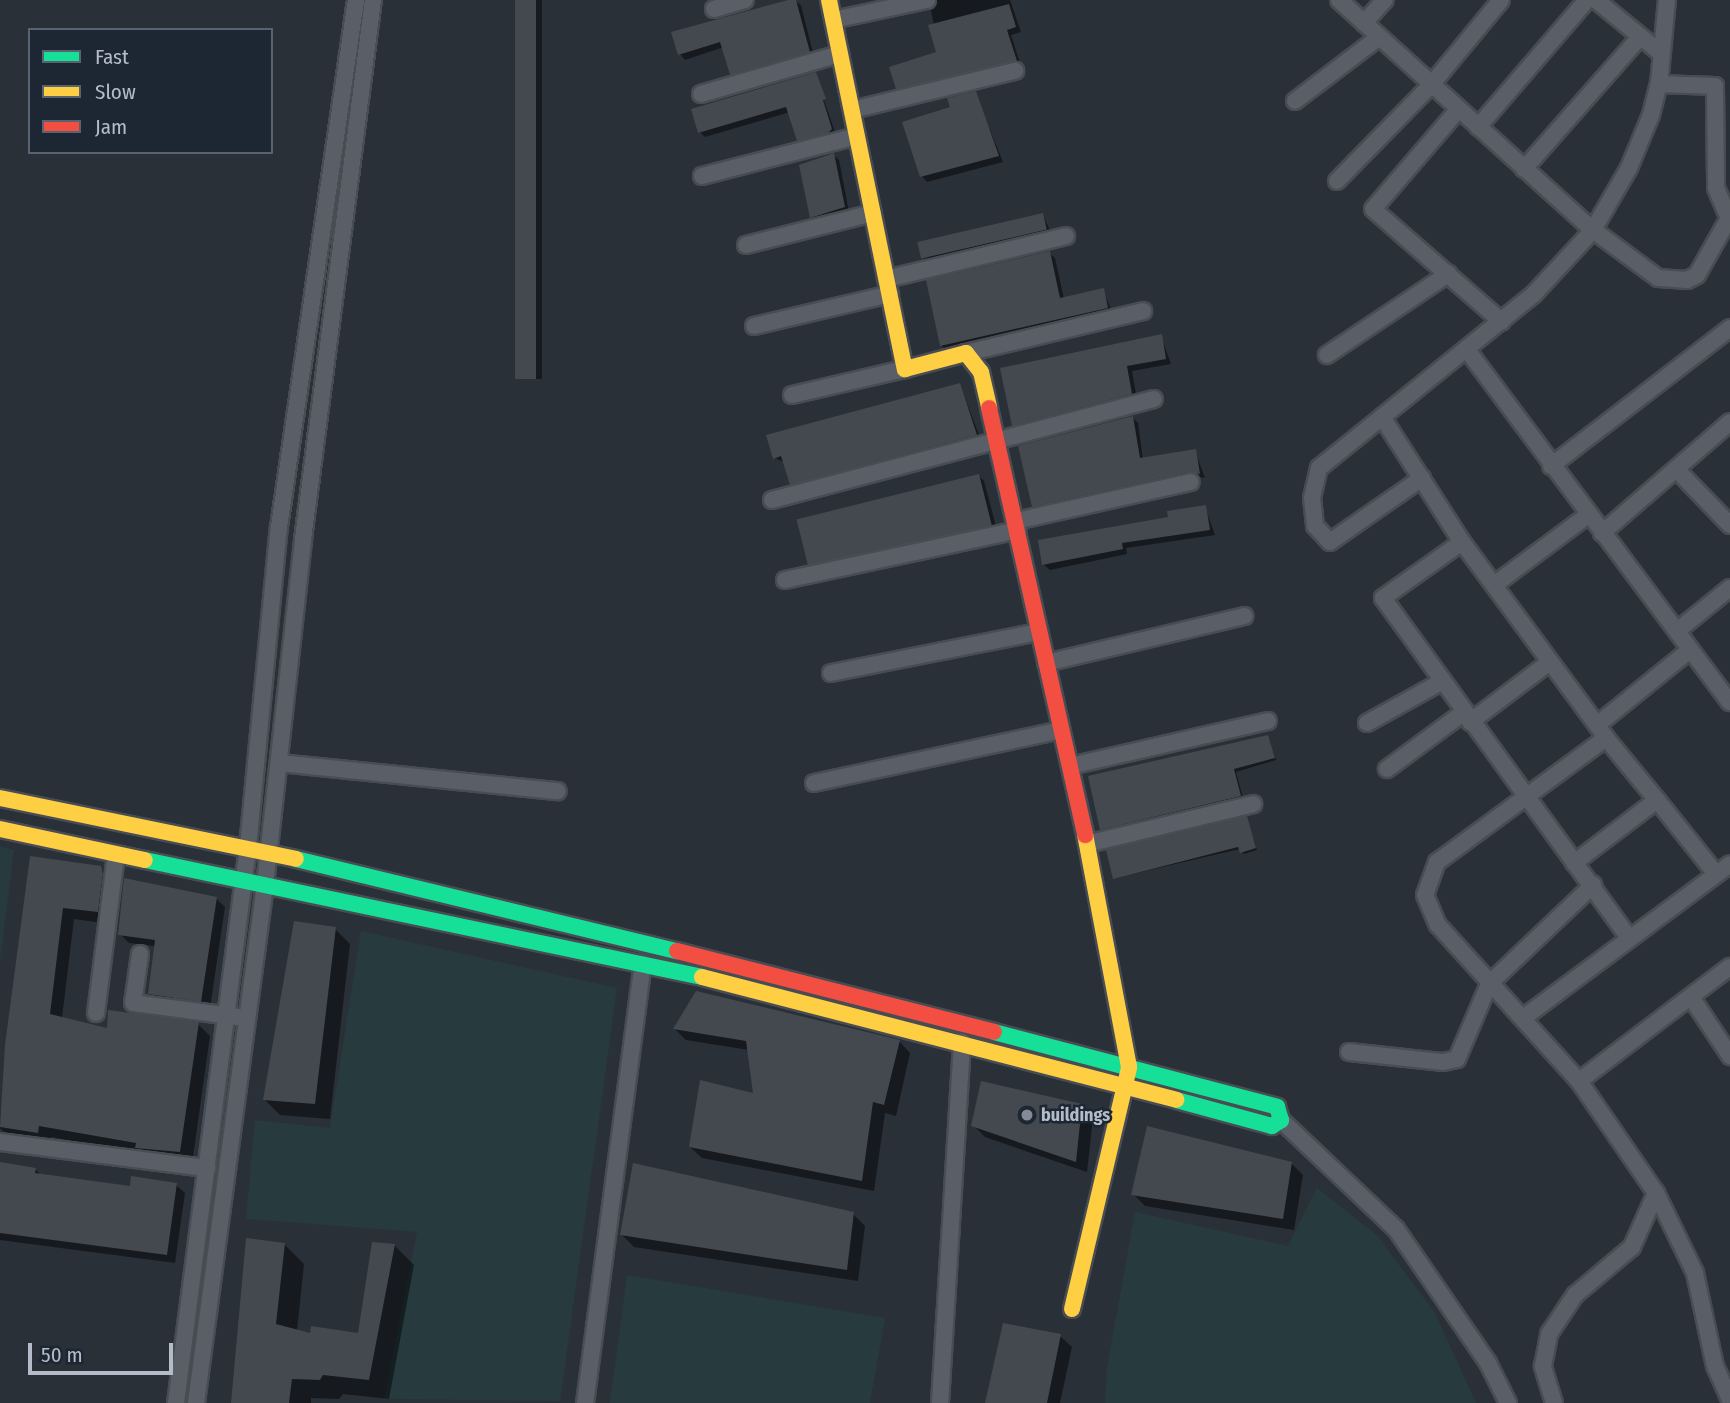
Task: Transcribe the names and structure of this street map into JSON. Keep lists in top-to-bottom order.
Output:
{
  "places": ["buildings"],
  "legend": ["Fast", "Slow", "Jam"],
  "scale_bar": "50 m"
}
